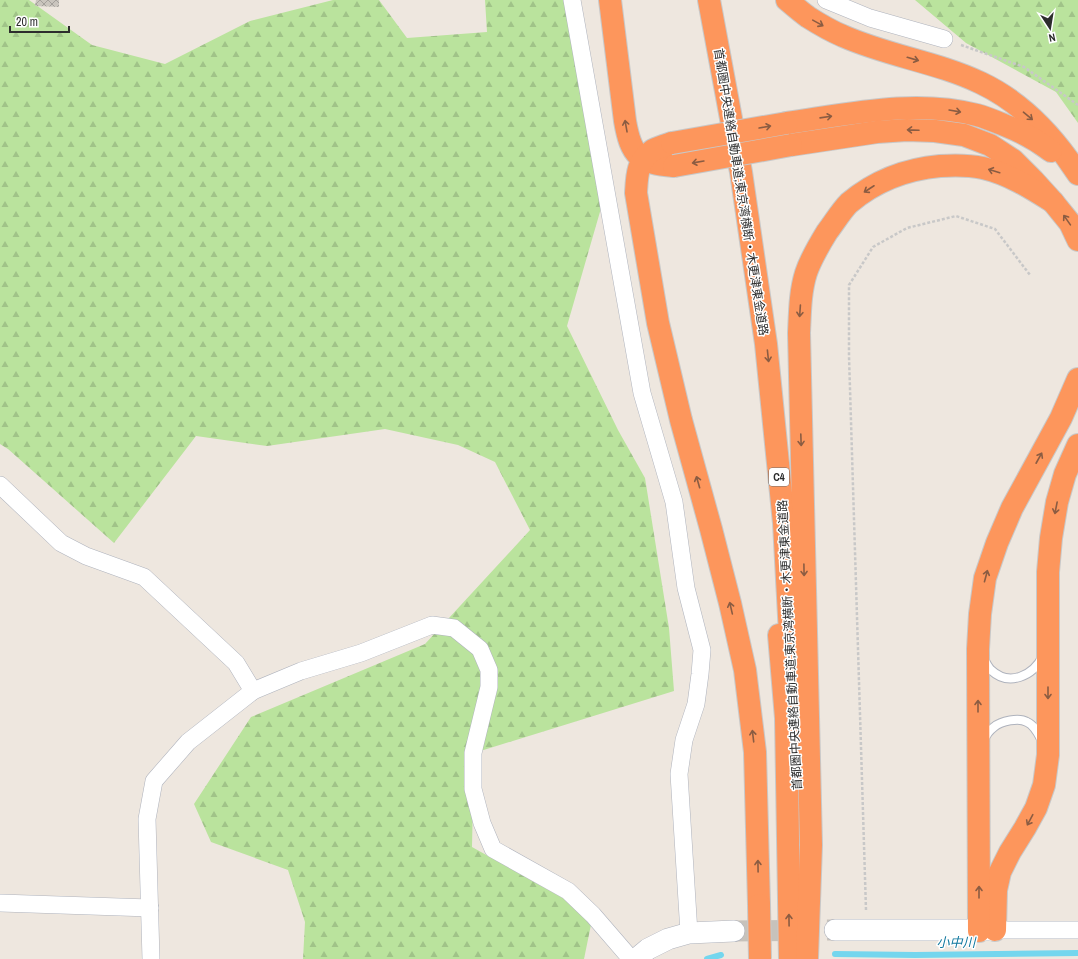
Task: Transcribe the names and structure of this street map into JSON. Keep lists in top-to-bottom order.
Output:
{
  "streets": {
    "highway": ["首都圏中央連絡自動車道;東京湾横断・木更津東金道路", "C4"]
  },
  "water": ["小中川"],
  "scale_bar": "20 m",
  "north": "bottom"
}
